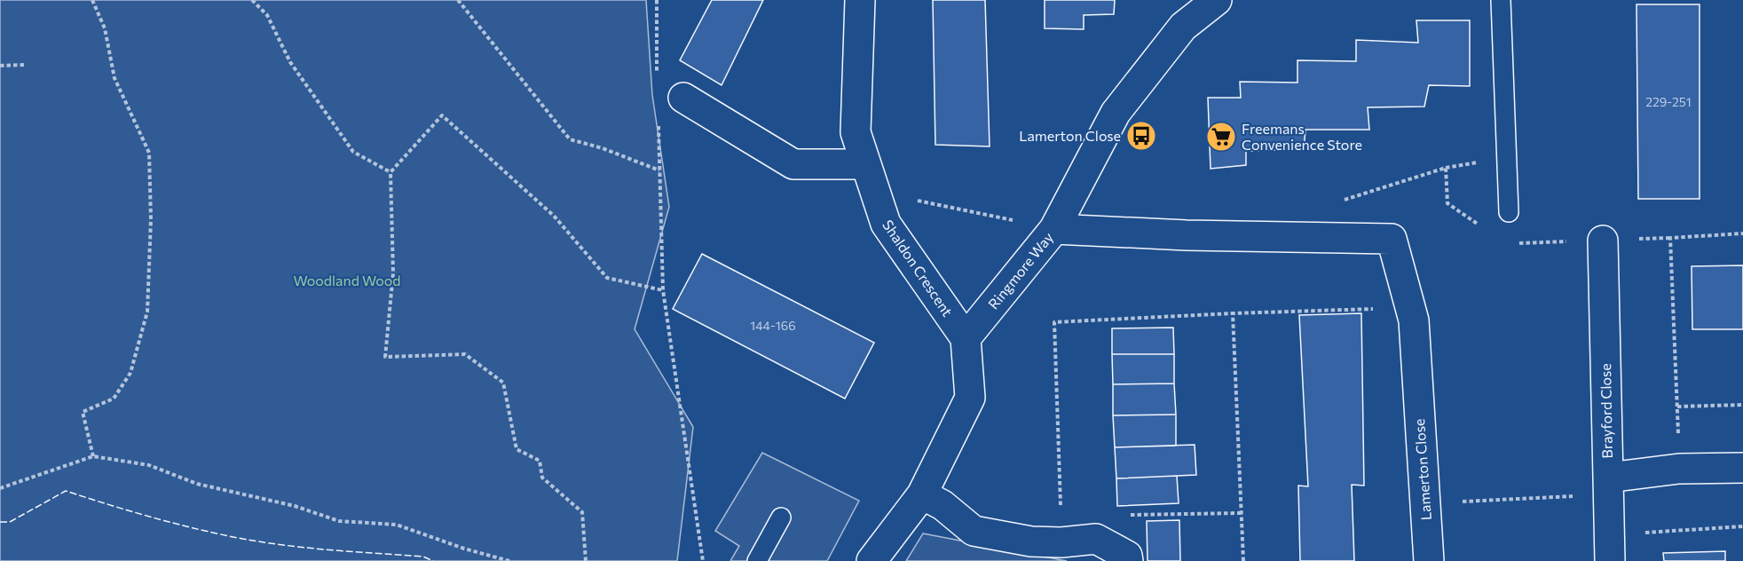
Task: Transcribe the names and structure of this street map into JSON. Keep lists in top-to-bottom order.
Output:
{
  "streets": {
    "street": [
      "Shaldon Crescent",
      "Ringmore Way",
      "Brayford Close",
      "Lamerton Close"
    ]
  },
  "crossings": [
    ["Shaldon Crescent", "Ringmore Way"],
    ["Ringmore Way", "Lamerton Close"]
  ],
  "parks": ["Woodland Wood"],
  "places": {
    "bus stop": ["Lamerton Close"],
    "supermarket": ["Freemans Convenience Store"]
  },
  "house_numbers": ["229-251", "144-166"]
}
